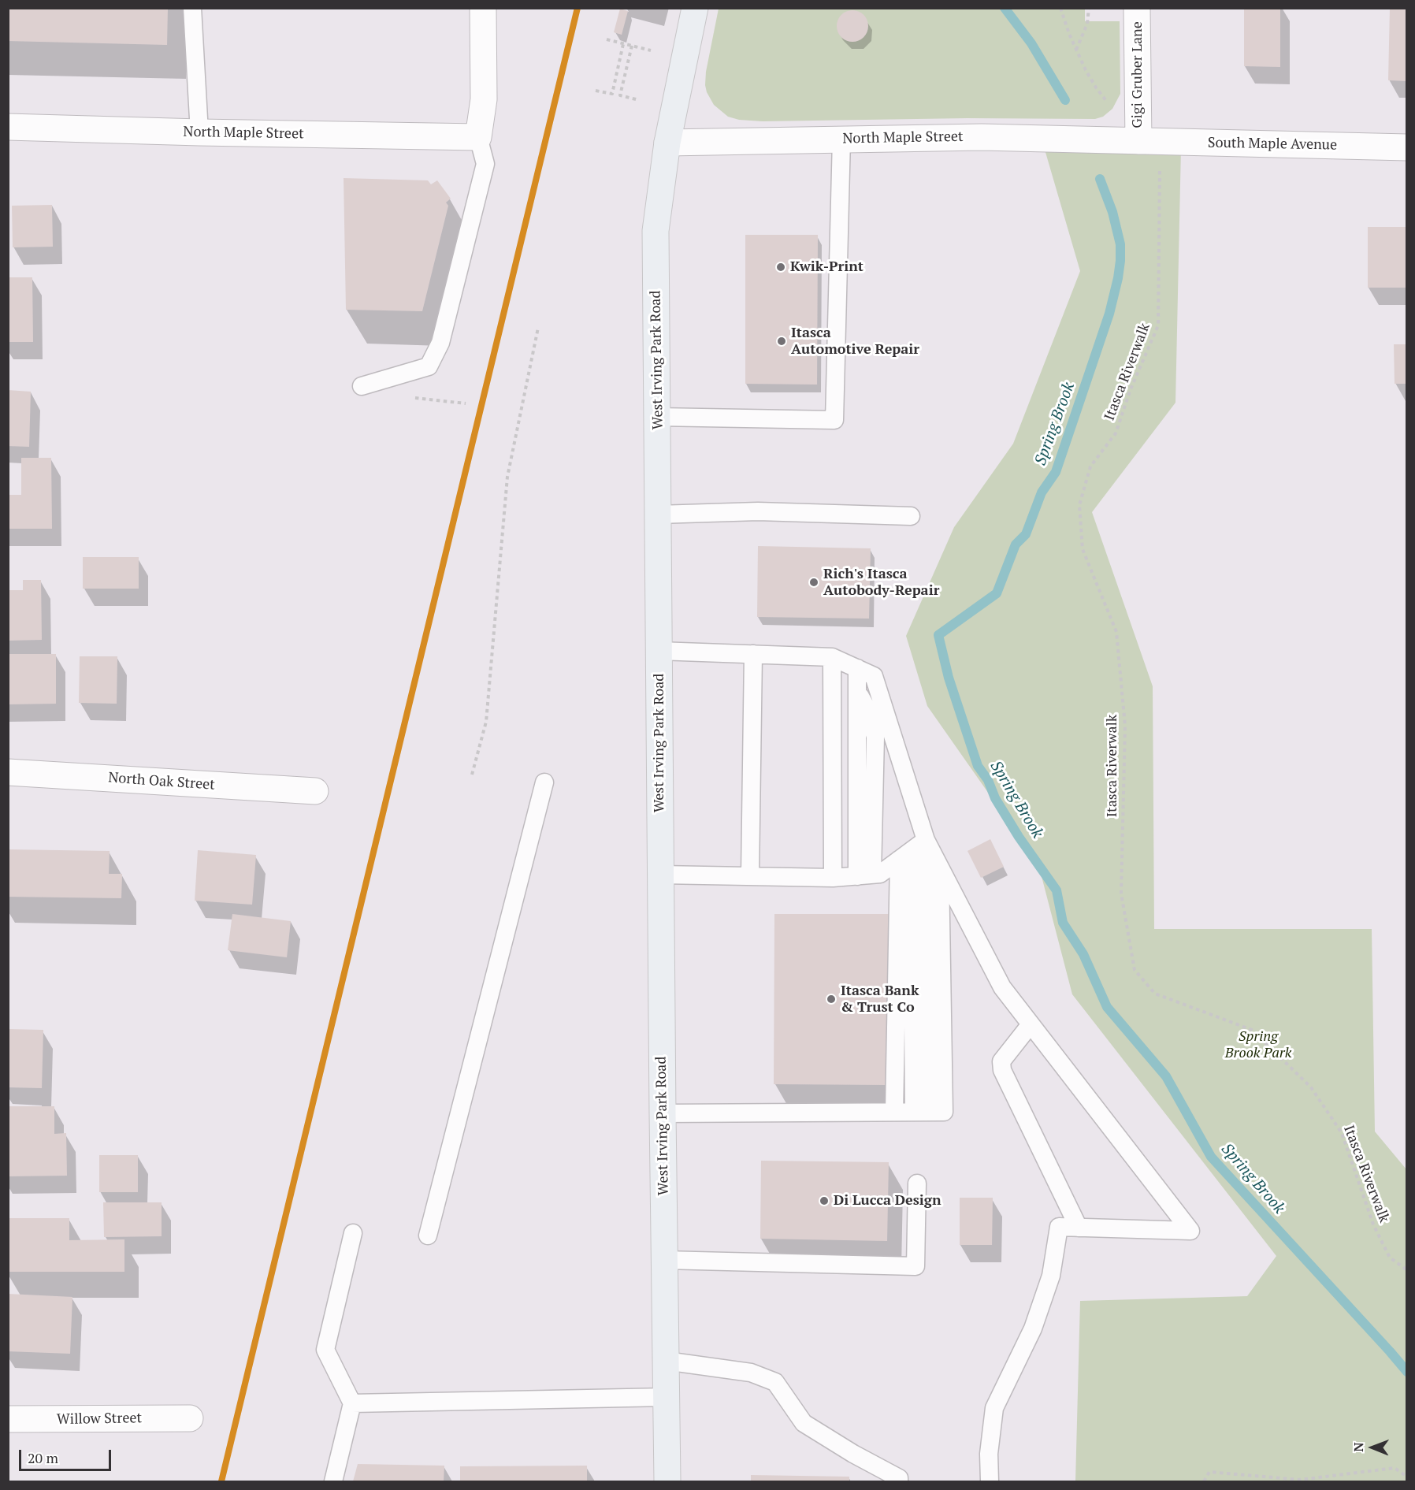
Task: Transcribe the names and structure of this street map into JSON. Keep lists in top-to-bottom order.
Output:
{
  "streets": {
    "main road": ["West Irving Park Road"],
    "street": [
      "Gigi Gruber Lane",
      "North Maple Street",
      "South Maple Avenue",
      "North Oak Street",
      "Willow Street"
    ],
    "path": ["Itasca Riverwalk"]
  },
  "crossings": [
    ["Gigi Gruber Lane", "North Maple Street"],
    ["Gigi Gruber Lane", "South Maple Avenue"],
    ["North Maple Street", "South Maple Avenue"],
    ["North Maple Street", "West Irving Park Road"]
  ],
  "water": ["Spring Brook"],
  "parks": ["Spring Brook Park"],
  "places": [
    "Kwik-Print",
    "Itasca Automotive Repair",
    "Rich's Itasca Autobody-Repair",
    "Itasca Bank & Trust Co",
    "Di Lucca Design"
  ],
  "scale_bar": "20 m",
  "north": "left"
}
